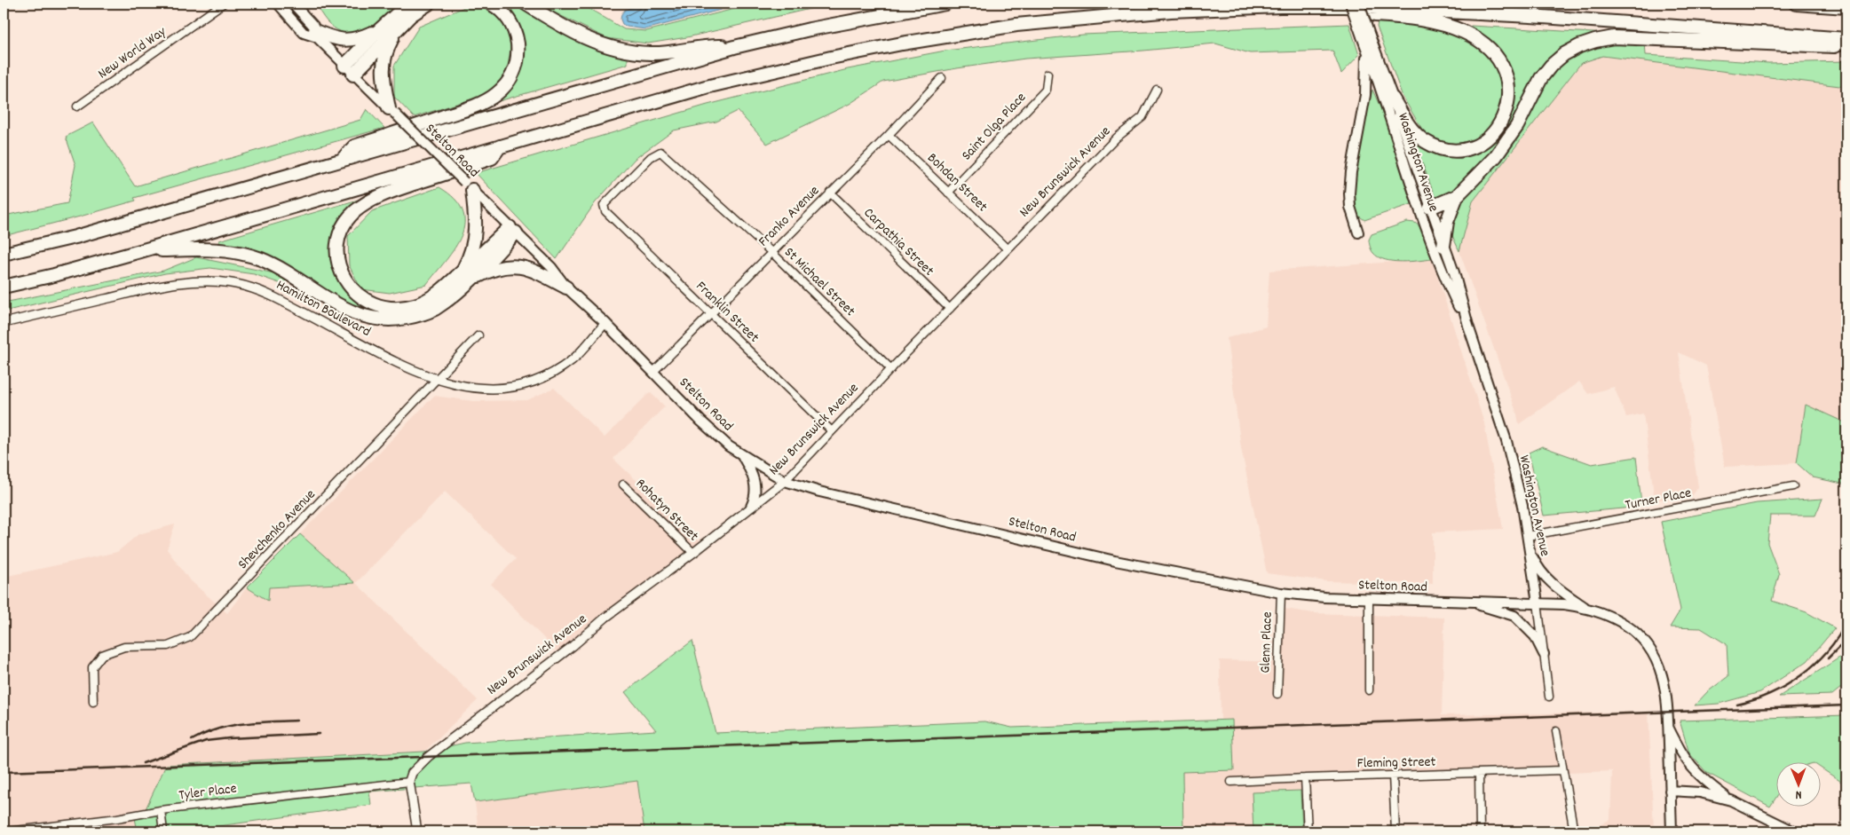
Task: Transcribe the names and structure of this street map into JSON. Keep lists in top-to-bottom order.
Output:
{
  "streets": {
    "main road": ["Stelton Road", "Washington Avenue"],
    "street": [
      "New World Way",
      "Saint Olga Place",
      "New Brunswick Avenue",
      "Bohdan Street",
      "Franko Avenue",
      "Carpathia Street",
      "St Michael Street",
      "Hamilton Boulevard",
      "Franklin Street",
      "Turner Place",
      "Rohatyn Street",
      "Shevchenko Avenue",
      "Glenn Place",
      "Fleming Street",
      "Tyler Place"
    ]
  },
  "crossings": [
    ["Saint Olga Place", "Bohdan Street"],
    ["Stelton Road", "Washington Avenue"],
    ["Stelton Road", "New Brunswick Avenue"],
    ["Stelton Road", "Franko Avenue"],
    ["Stelton Road", "Hamilton Boulevard"],
    ["Stelton Road", "Glenn Place"],
    ["Washington Avenue", "Turner Place"],
    ["New Brunswick Avenue", "Bohdan Street"],
    ["New Brunswick Avenue", "Carpathia Street"],
    ["New Brunswick Avenue", "St Michael Street"],
    ["New Brunswick Avenue", "Franklin Street"],
    ["New Brunswick Avenue", "Rohatyn Street"],
    ["New Brunswick Avenue", "Tyler Place"],
    ["Bohdan Street", "Franko Avenue"],
    ["Franko Avenue", "Carpathia Street"],
    ["Franko Avenue", "St Michael Street"],
    ["Franko Avenue", "Franklin Street"],
    ["St Michael Street", "Franklin Street"],
    ["Hamilton Boulevard", "Shevchenko Avenue"]
  ],
  "north": "bottom"
}
